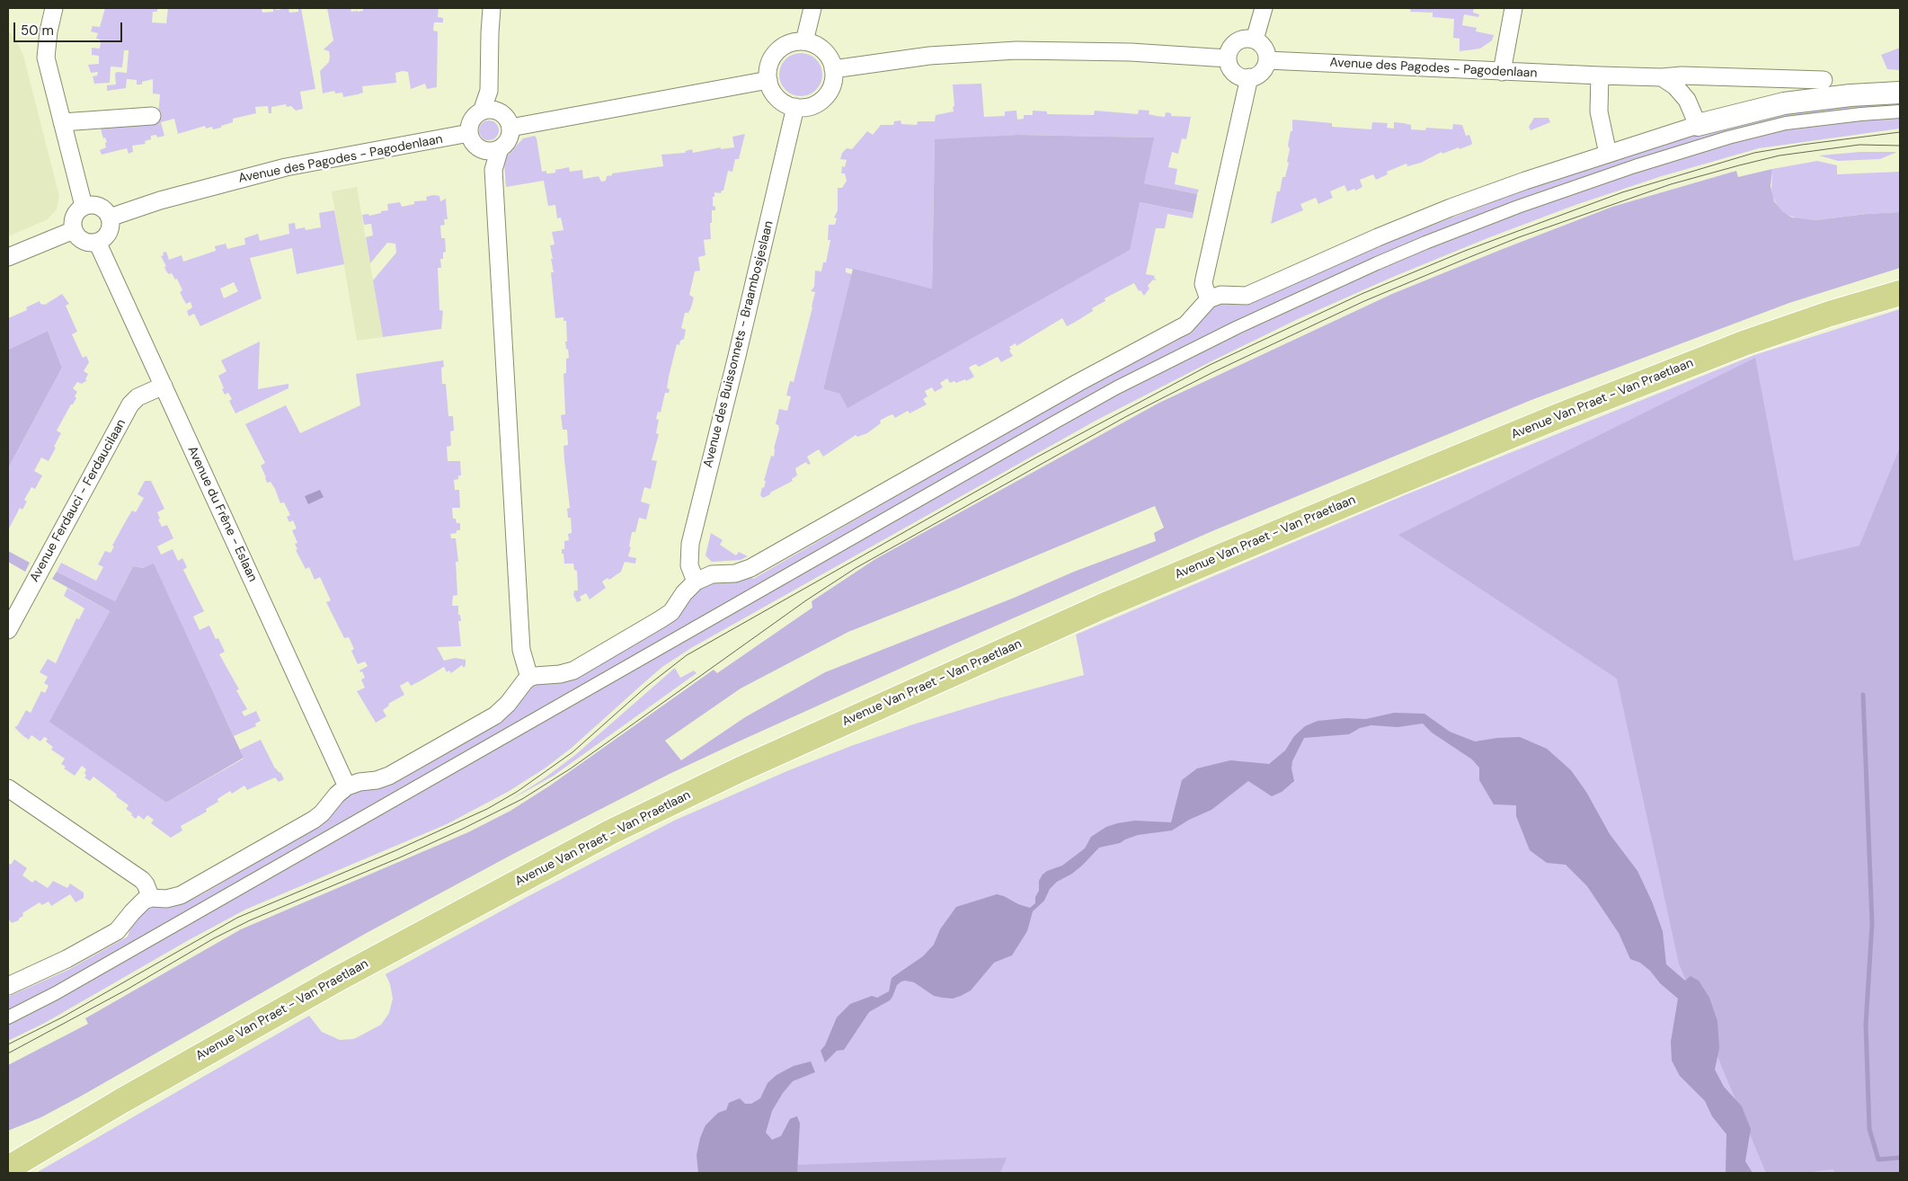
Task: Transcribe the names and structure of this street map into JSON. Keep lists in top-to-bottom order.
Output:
{
  "streets": {
    "main road": ["Avenue Van Praet - Van Praetlaan"],
    "street": [
      "Avenue des Pagodes - Pagodenlaan",
      "Avenue des Buissonnets - Braambosjeslaan",
      "Avenue Ferdauci - Ferdaucilaan",
      "Avenue du Frêne - Eslaan"
    ]
  },
  "crossings": [
    ["Avenue des Pagodes - Pagodenlaan", "Avenue du Frêne - Eslaan"],
    ["Avenue Ferdauci - Ferdaucilaan", "Avenue du Frêne - Eslaan"]
  ],
  "scale_bar": "50 m"
}
